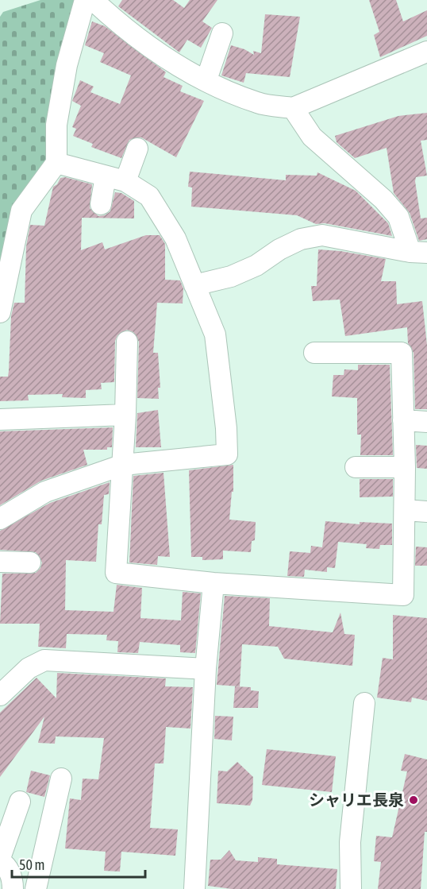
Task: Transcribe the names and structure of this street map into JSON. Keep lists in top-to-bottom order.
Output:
{
  "places": ["シャリエ長泉"],
  "scale_bar": "50 m"
}
